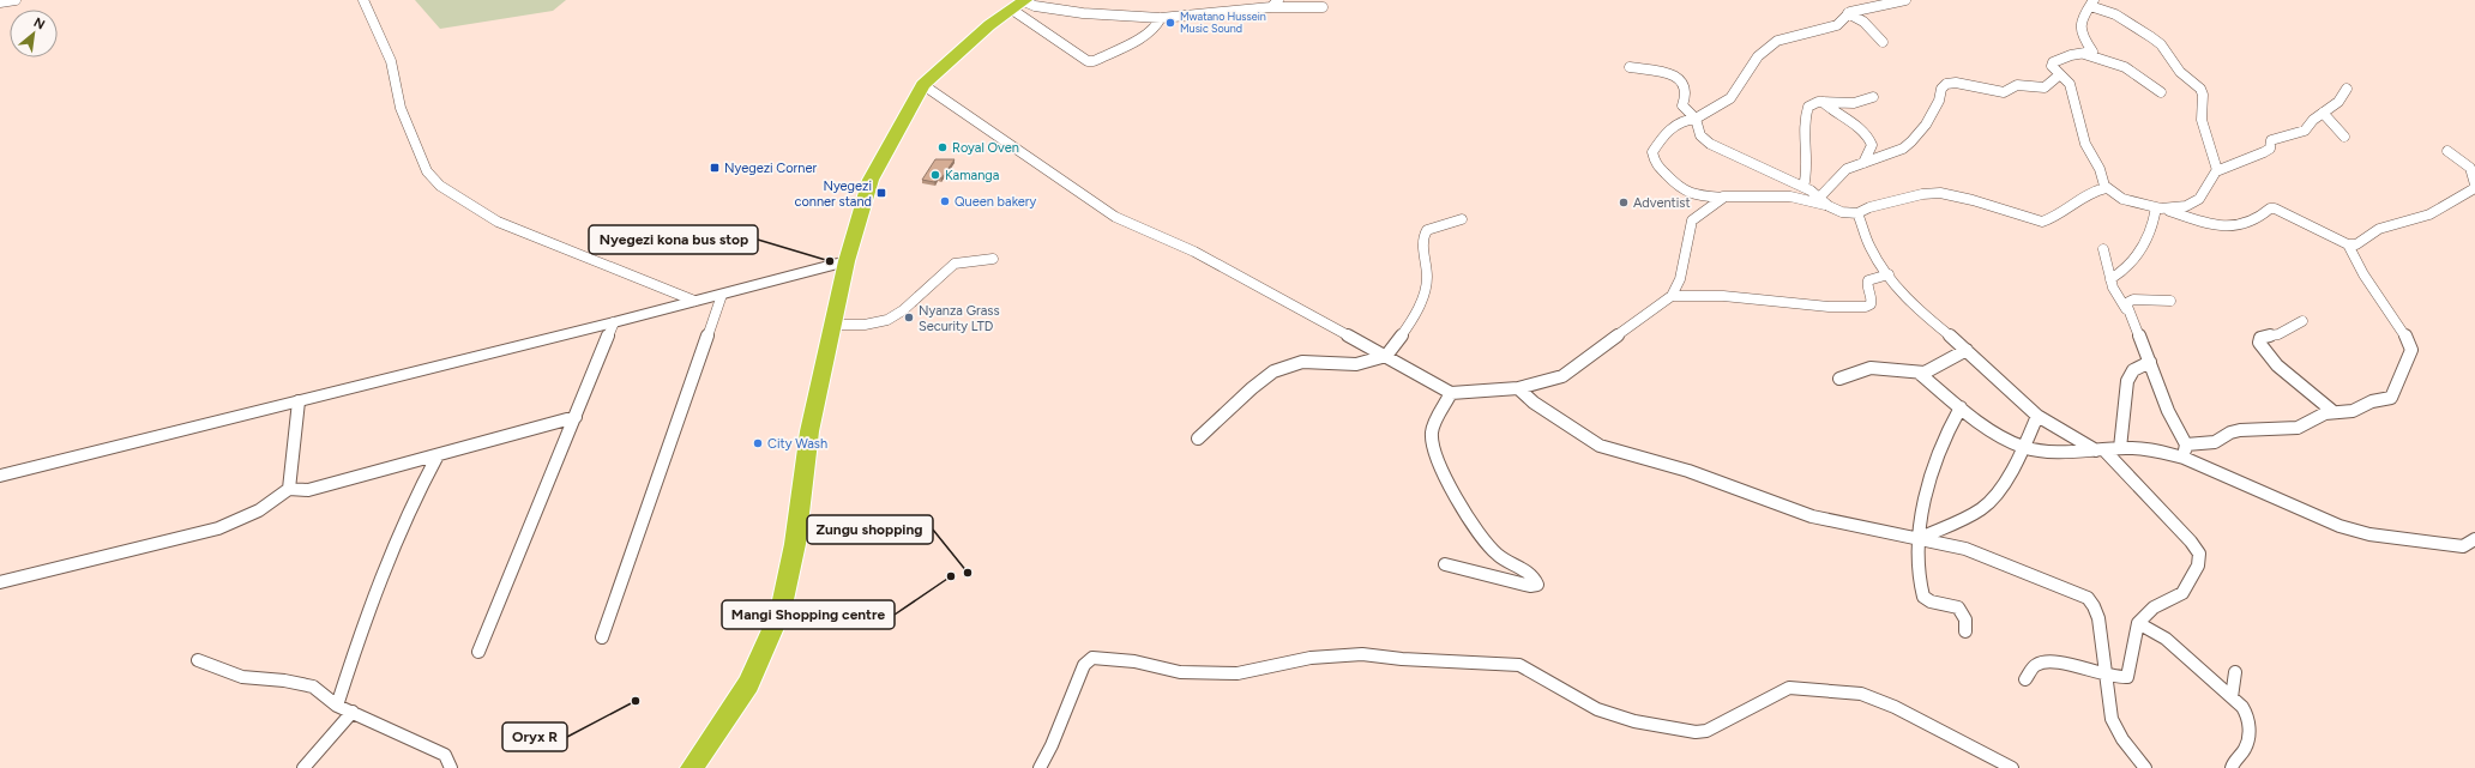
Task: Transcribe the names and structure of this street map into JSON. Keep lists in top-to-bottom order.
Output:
{
  "places": {
    "other": [
      "Mwatano Hussein Music Sound",
      "Royal Oven",
      "Kamanga",
      "Queen bakery",
      "Adventist",
      "Nyegezi kona bus stop",
      "Nyanza Grass Security LTD",
      "City Wash",
      "Zungu shopping",
      "Mangi Shopping centre",
      "Oryx R"
    ],
    "transit": ["Nyegezi Corner", "Nyegezi conner stand"]
  },
  "north": "top right"
}
